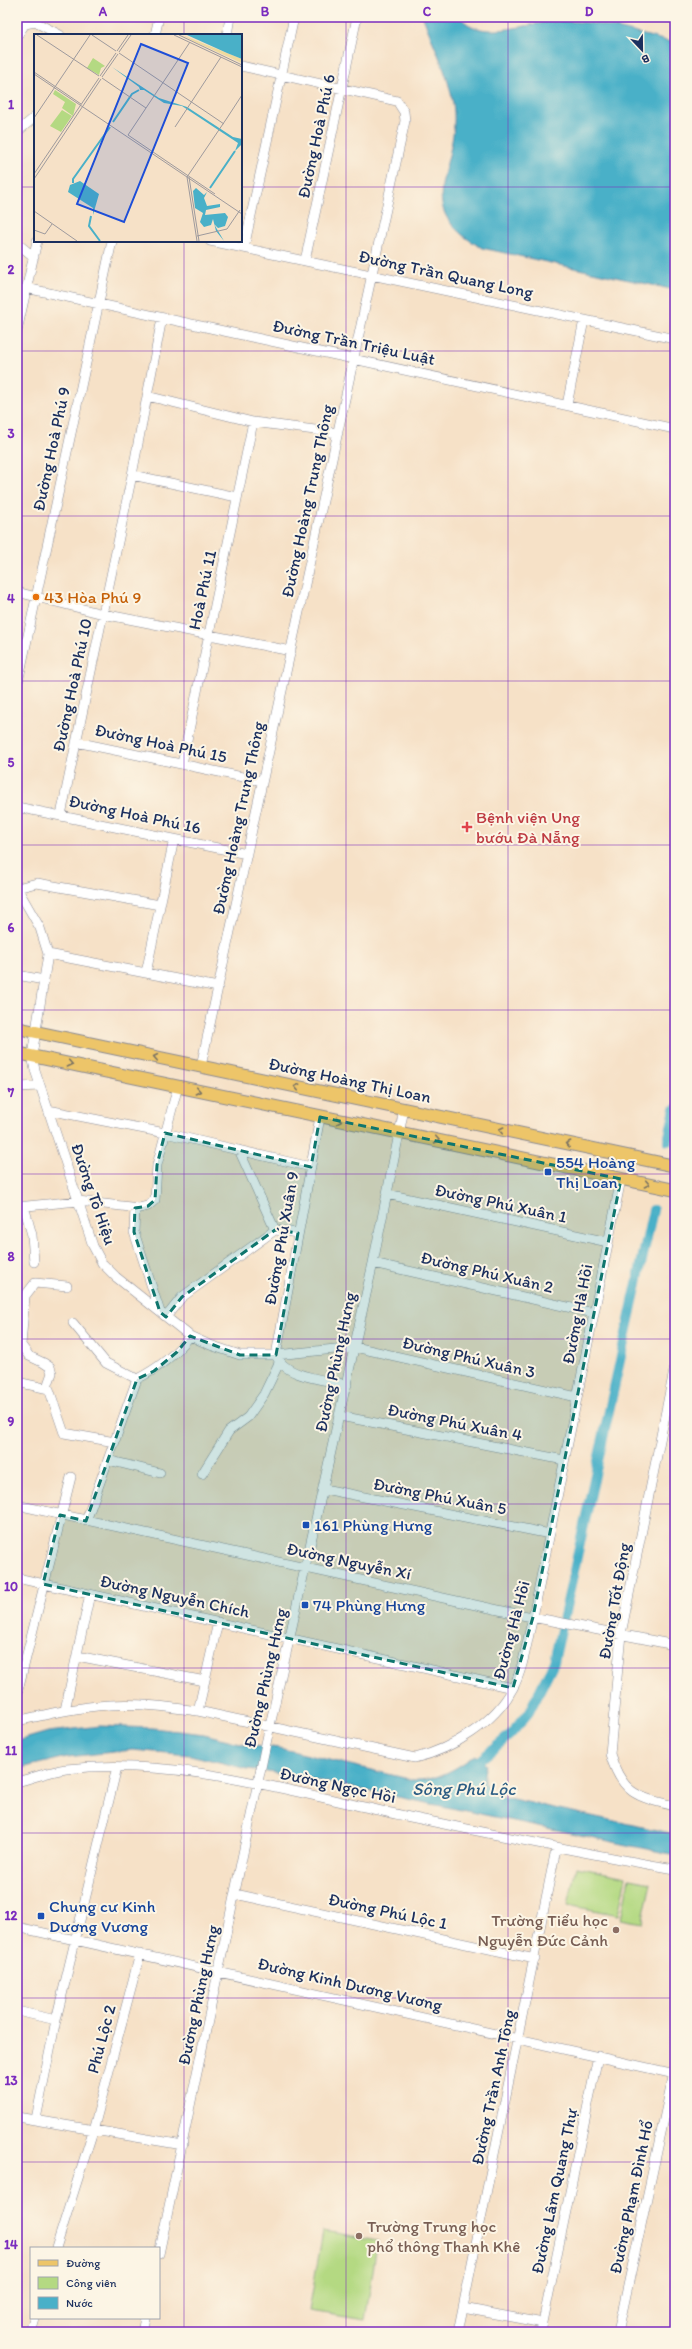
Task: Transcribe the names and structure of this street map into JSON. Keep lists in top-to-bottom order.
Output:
{
  "streets": {
    "main road": ["Đường Hoàng Thị Loan"],
    "street": [
      "Đường Hoà Phú 6",
      "Đường Trần Quang Long",
      "Đường Trần Triệu Luật",
      "Đường Hoà Phú 9",
      "Đường Hoàng Trung Thông",
      "Hoà Phú 11",
      "Đường Hoà Phú 10",
      "Đường Hoà Phú 15",
      "Đường Hoà Phú 16",
      "Đường Tô Hiệu",
      "Đường Phú Xuân 1",
      "Đường Phú Xuân 9",
      "Đường Phú Xuân 2",
      "Đường Hà Hồi",
      "Đường Phú Xuân 3",
      "Đường Phùng Hưng",
      "Đường Phú Xuân 4",
      "Đường Phú Xuân 5",
      "Đường Nguyễn Xí",
      "Đường Nguyễn Chích",
      "Đường Tốt Động",
      "Đường Ngọc Hồi",
      "Đường Phú Lộc 1",
      "Đường Kinh Dương Vương",
      "Phú Lộc 2",
      "Đường Trần Anh Tông",
      "Đường Lâm Quang Thự",
      "Đường Phạm Đình Hổ"
    ]
  },
  "crossings": [
    ["Đường Hoà Phú 6", "Đường Trần Quang Long"],
    ["Đường Hoà Phú 6", "Đường Hoàng Trung Thông"],
    ["Đường Trần Quang Long", "Đường Hoàng Trung Thông"],
    ["Đường Trần Triệu Luật", "Đường Hoà Phú 9"],
    ["Đường Trần Triệu Luật", "Đường Hoàng Trung Thông"],
    ["Đường Trần Triệu Luật", "Đường Hoà Phú 10"],
    ["Đường Hoàng Trung Thông", "Đường Hoà Phú 15"],
    ["Đường Hoàng Trung Thông", "Đường Hoà Phú 16"],
    ["Đường Hoàng Trung Thông", "Đường Hoàng Thị Loan"],
    ["Hoà Phú 11", "Đường Hoà Phú 15"],
    ["Đường Hoà Phú 10", "Đường Hoà Phú 15"],
    ["Đường Hoà Phú 10", "Đường Hoà Phú 16"],
    ["Đường Hoàng Thị Loan", "Đường Tô Hiệu"],
    ["Đường Hoàng Thị Loan", "Đường Phùng Hưng"],
    ["Đường Tô Hiệu", "Đường Phú Xuân 9"],
    ["Đường Tô Hiệu", "Đường Phú Xuân 3"],
    ["Đường Tô Hiệu", "Đường Phùng Hưng"],
    ["Đường Phú Xuân 1", "Đường Hà Hồi"],
    ["Đường Phú Xuân 1", "Đường Phùng Hưng"],
    ["Đường Phú Xuân 2", "Đường Hà Hồi"],
    ["Đường Phú Xuân 2", "Đường Phùng Hưng"],
    ["Đường Hà Hồi", "Đường Phú Xuân 3"],
    ["Đường Hà Hồi", "Đường Phùng Hưng"],
    ["Đường Hà Hồi", "Đường Phú Xuân 4"],
    ["Đường Hà Hồi", "Đường Phú Xuân 5"],
    ["Đường Hà Hồi", "Đường Nguyễn Xí"],
    ["Đường Hà Hồi", "Đường Nguyễn Chích"],
    ["Đường Phú Xuân 3", "Đường Phùng Hưng"],
    ["Đường Phùng Hưng", "Đường Phú Xuân 4"],
    ["Đường Phùng Hưng", "Đường Phú Xuân 5"],
    ["Đường Phùng Hưng", "Đường Nguyễn Xí"],
    ["Đường Phùng Hưng", "Đường Nguyễn Chích"],
    ["Đường Phùng Hưng", "Đường Ngọc Hồi"],
    ["Đường Phùng Hưng", "Đường Phú Lộc 1"],
    ["Đường Phùng Hưng", "Đường Kinh Dương Vương"],
    ["Đường Nguyễn Xí", "Đường Tốt Động"],
    ["Đường Ngọc Hồi", "Đường Trần Anh Tông"],
    ["Đường Phú Lộc 1", "Đường Trần Anh Tông"],
    ["Đường Kinh Dương Vương", "Phú Lộc 2"],
    ["Đường Kinh Dương Vương", "Đường Trần Anh Tông"],
    ["Đường Kinh Dương Vương", "Đường Lâm Quang Thự"],
    ["Đường Kinh Dương Vương", "Đường Phạm Đình Hổ"]
  ],
  "water": ["Sông Phú Lộc"],
  "places": {
    "other": ["43 Hòa Phú 9", "Trường Tiểu học Nguyễn Đức Cảnh", "Trường Trung học phổ thông Thanh Khê"],
    "health": ["Bệnh viện Ung bướu Đà Nẵng"],
    "transit": [
      "554 Hoàng Thị Loan",
      "161 Phùng Hưng",
      "74 Phùng Hưng",
      "Chung cư Kinh Dương Vương"
    ]
  },
  "legend": ["Đường", "Công viên", "Nước"],
  "north": "bottom",
  "grid": {
    "columns": [
      "A",
      "B",
      "C",
      "D"
    ],
    "rows": [
      "1",
      "2",
      "3",
      "4",
      "5",
      "6",
      "7",
      "8",
      "9",
      "10",
      "11",
      "12",
      "13",
      "14"
    ]
  }
}
